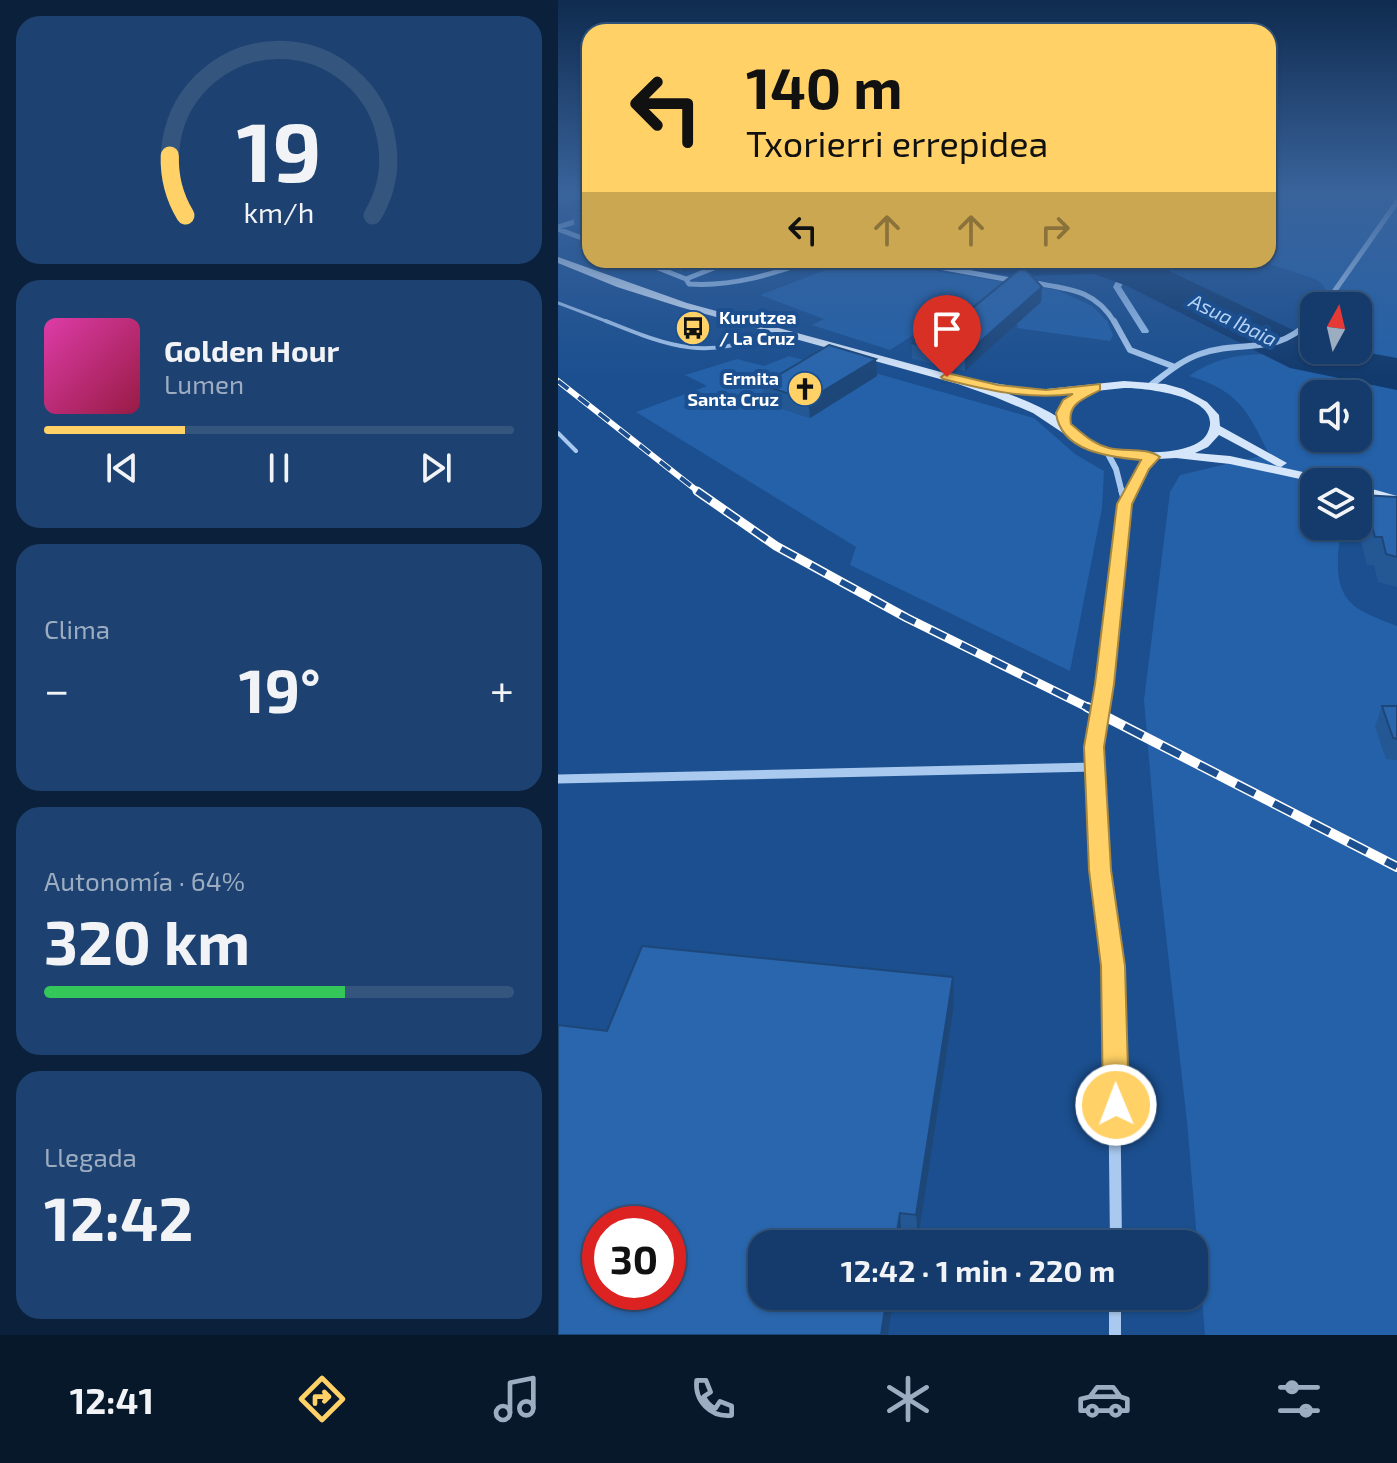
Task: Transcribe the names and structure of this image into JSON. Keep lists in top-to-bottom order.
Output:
{
  "water": ["Asua Ibaia"],
  "places": {
    "bus stop": ["Kurutzea / La Cruz"],
    "church": ["Ermita Santa Cruz"]
  },
  "north": "top",
  "page": {
    "turn": ["140 m", "Txorierri errepidea"],
    "song": ["Golden Hour", "Lumen"],
    "tile": [
      "Clima",
      ["Autonomía · 64%", "320 km"],
      ["Llegada", "12:42"]
    ],
    "heat": ["−", "19°", "+"],
    "limit": "30",
    "trip": "12:42 · 1 min · 220 m",
    "tabs": "12:41",
    "gauge": ["19", "km/h"]
  }
}
